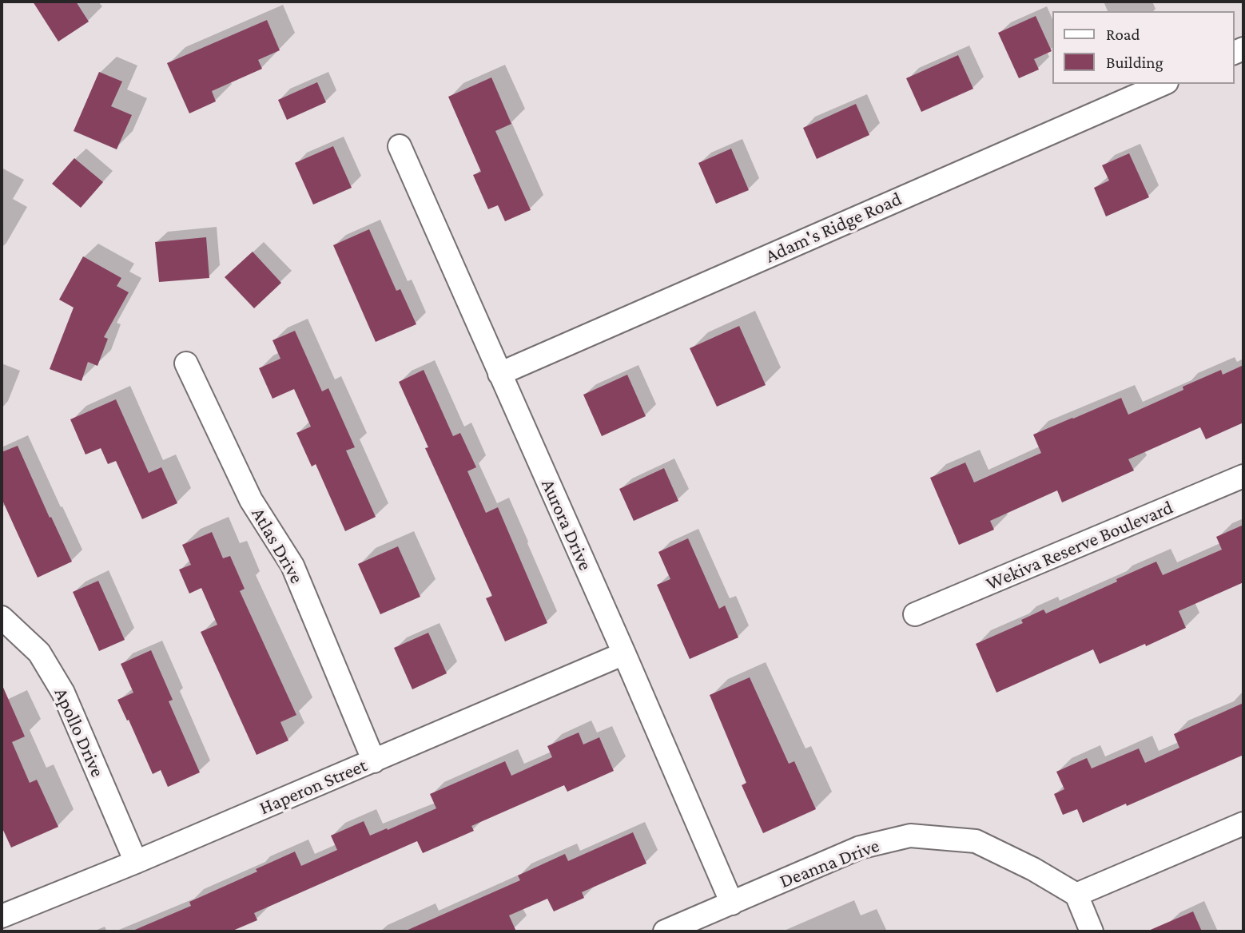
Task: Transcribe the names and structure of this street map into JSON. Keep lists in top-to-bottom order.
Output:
{
  "streets": {
    "street": [
      "Adam's Ridge Road",
      "Aurora Drive",
      "Atlas Drive",
      "Wekiva Reserve Boulevard",
      "Apollo Drive",
      "Haperon Street",
      "Deanna Drive"
    ]
  },
  "crossings": [
    ["Adam's Ridge Road", "Aurora Drive"],
    ["Aurora Drive", "Haperon Street"],
    ["Aurora Drive", "Deanna Drive"],
    ["Atlas Drive", "Haperon Street"],
    ["Apollo Drive", "Haperon Street"]
  ],
  "legend": ["Road", "Building"]
}
